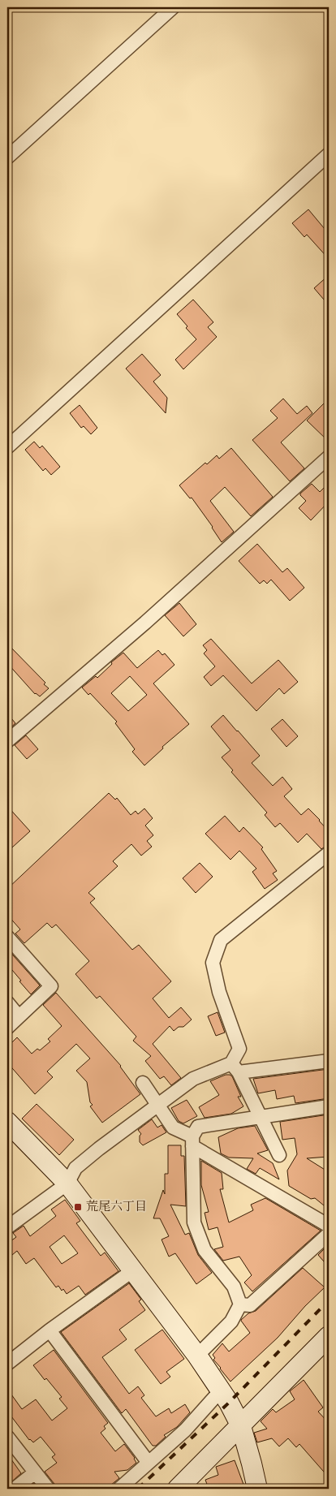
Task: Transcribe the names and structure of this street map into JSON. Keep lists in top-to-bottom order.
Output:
{
  "places": {
    "transit": ["荒尾六丁目"]
  }
}
